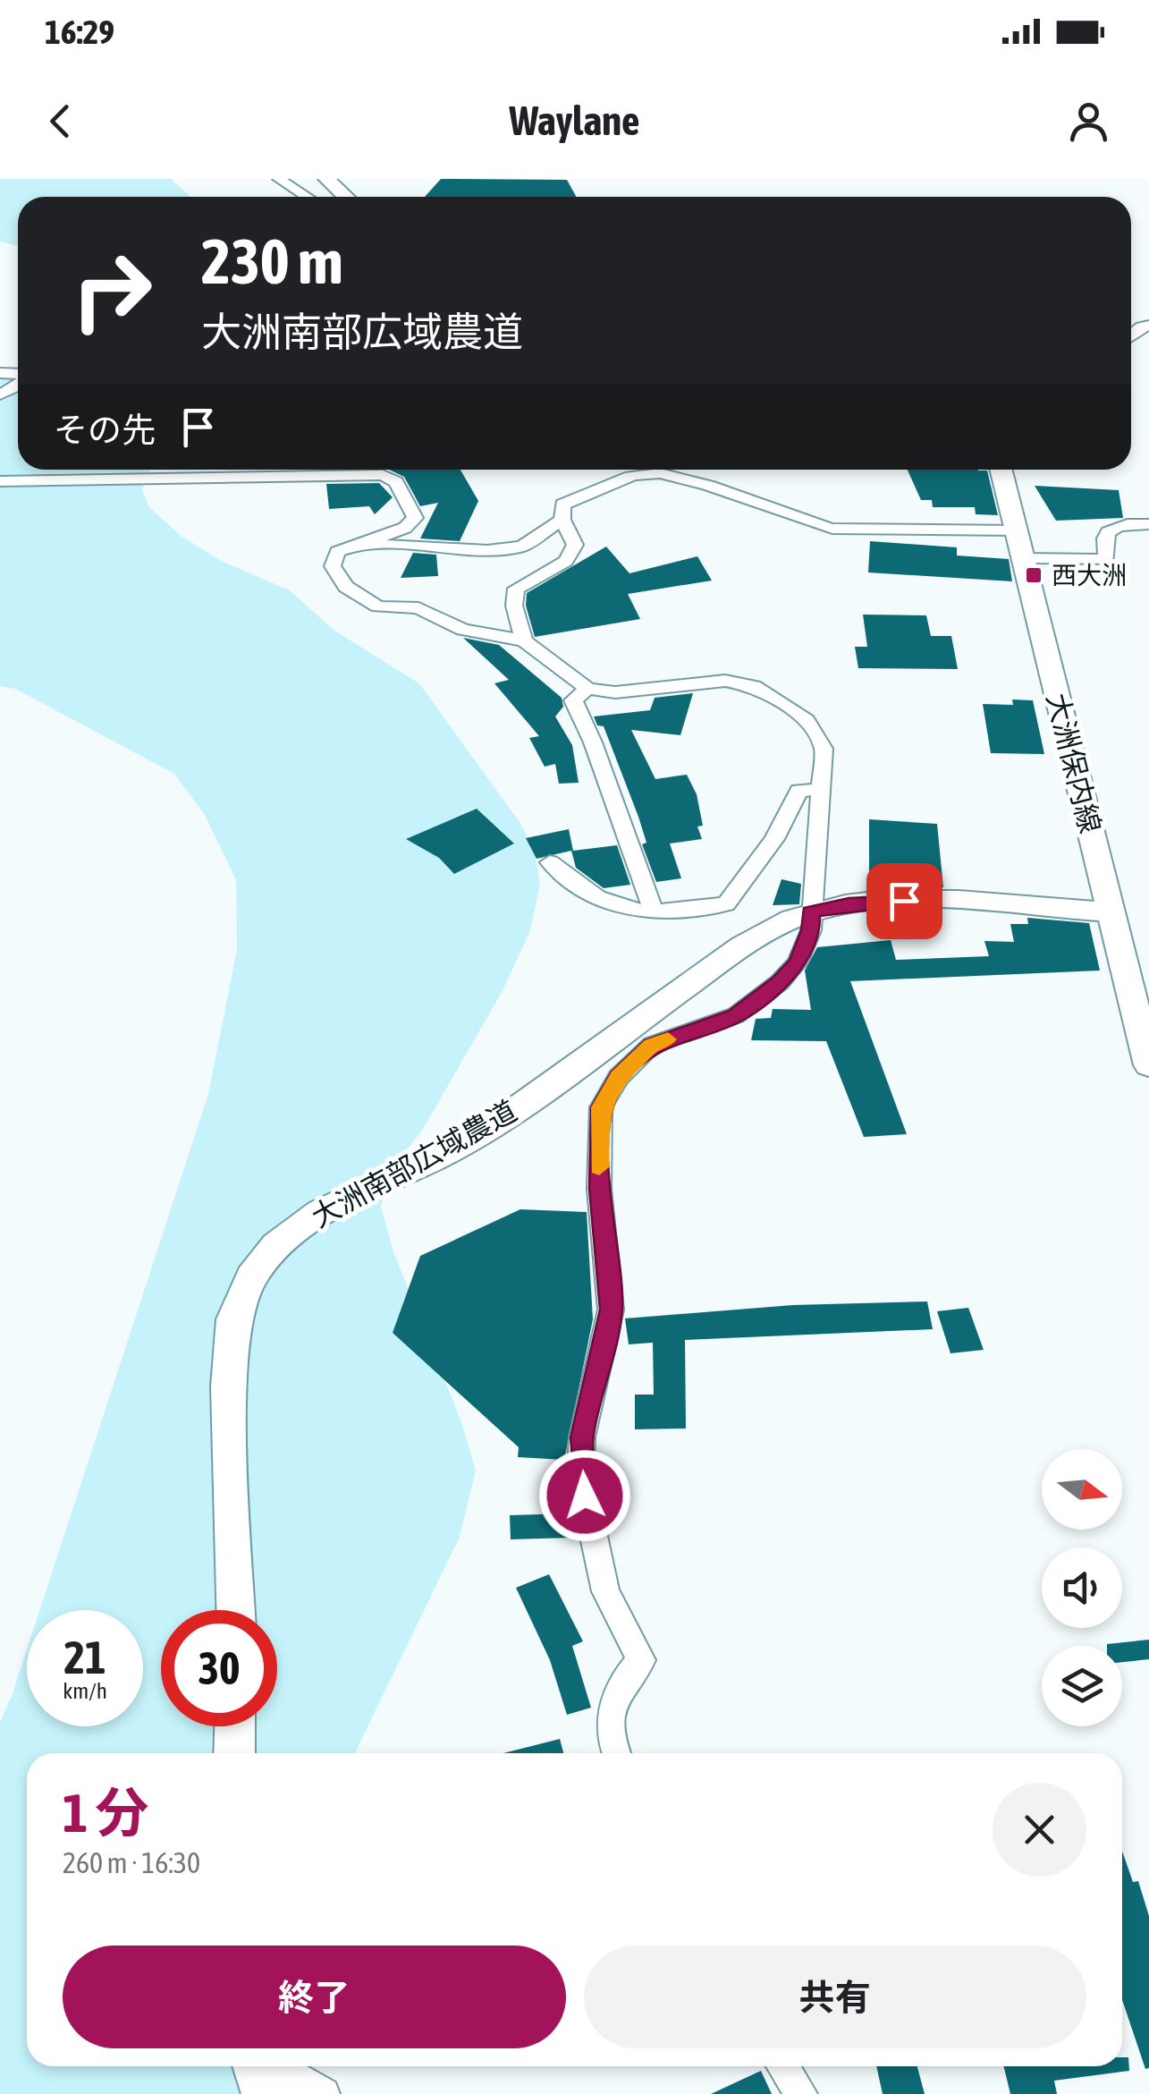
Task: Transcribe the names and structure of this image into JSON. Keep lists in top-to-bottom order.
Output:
{
  "streets": {
    "street": ["大洲保内線", "大洲南部広域農道"]
  },
  "crossings": [
    ["大洲保内線", "大洲南部広域農道"]
  ],
  "places": {
    "transit": ["西大洲"]
  },
  "north": "right",
  "page": {
    "status": "16:29",
    "header": "Waylane",
    "turn": ["230 m", "大洲南部広域農道"],
    "then": "その先",
    "speed": "21 km/h",
    "limit": "30",
    "heading": ["1 分", "260 m · 16:30"],
    "buttons": ["終了", "共有"]
  }
}
